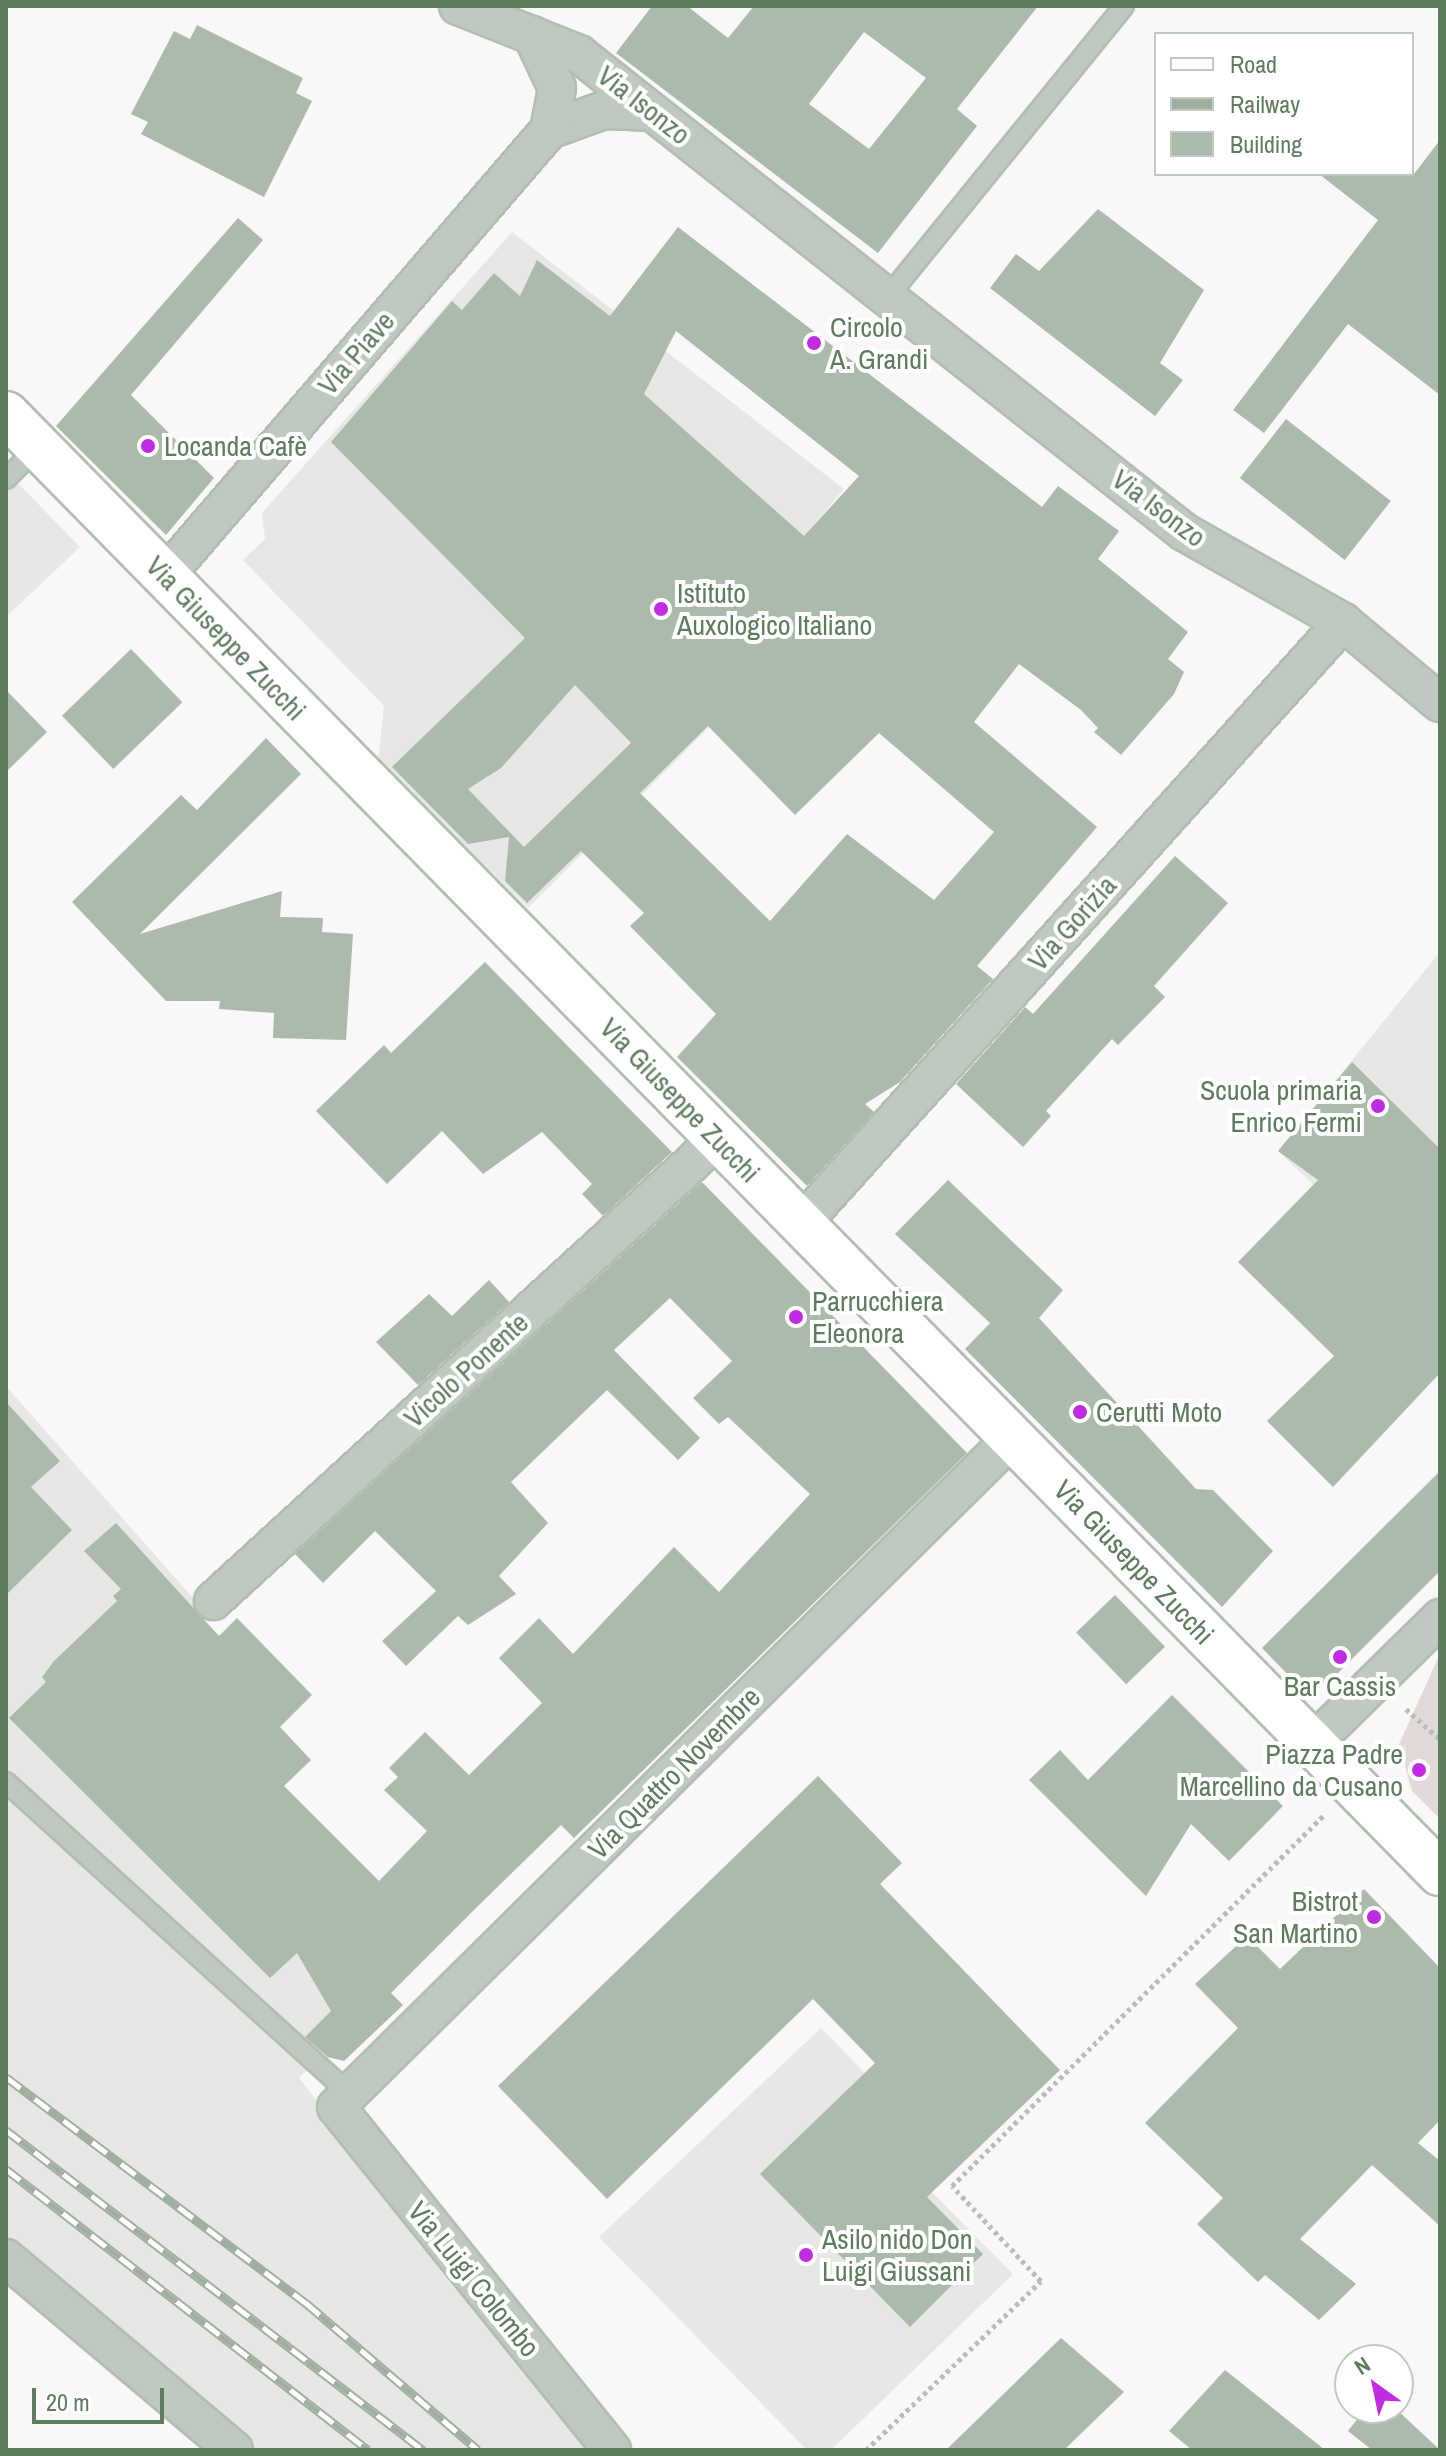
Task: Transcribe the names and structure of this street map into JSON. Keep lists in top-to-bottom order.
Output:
{
  "streets": {
    "street": [
      "Via Isonzo",
      "Via Piave",
      "Via Giuseppe Zucchi",
      "Via Gorizia",
      "Vicolo Ponente",
      "Via Quattro Novembre",
      "Via Luigi Colombo"
    ]
  },
  "crossings": [
    ["Via Isonzo", "Via Piave"],
    ["Via Isonzo", "Via Gorizia"],
    ["Via Piave", "Via Giuseppe Zucchi"],
    ["Via Giuseppe Zucchi", "Via Gorizia"],
    ["Via Giuseppe Zucchi", "Vicolo Ponente"],
    ["Via Giuseppe Zucchi", "Via Quattro Novembre"],
    ["Via Quattro Novembre", "Via Luigi Colombo"]
  ],
  "places": [
    "Circolo A. Grandi",
    "Locanda Cafè",
    "Istituto Auxologico Italiano",
    "Scuola primaria Enrico Fermi",
    "Parrucchiera Eleonora",
    "Cerutti Moto",
    "Bar Cassis",
    "Piazza Padre Marcellino da Cusano",
    "Bistrot San Martino",
    "Asilo nido Don Luigi Giussani"
  ],
  "legend": ["Road", "Railway", "Building"],
  "scale_bar": "20 m",
  "north": "top left"
}
